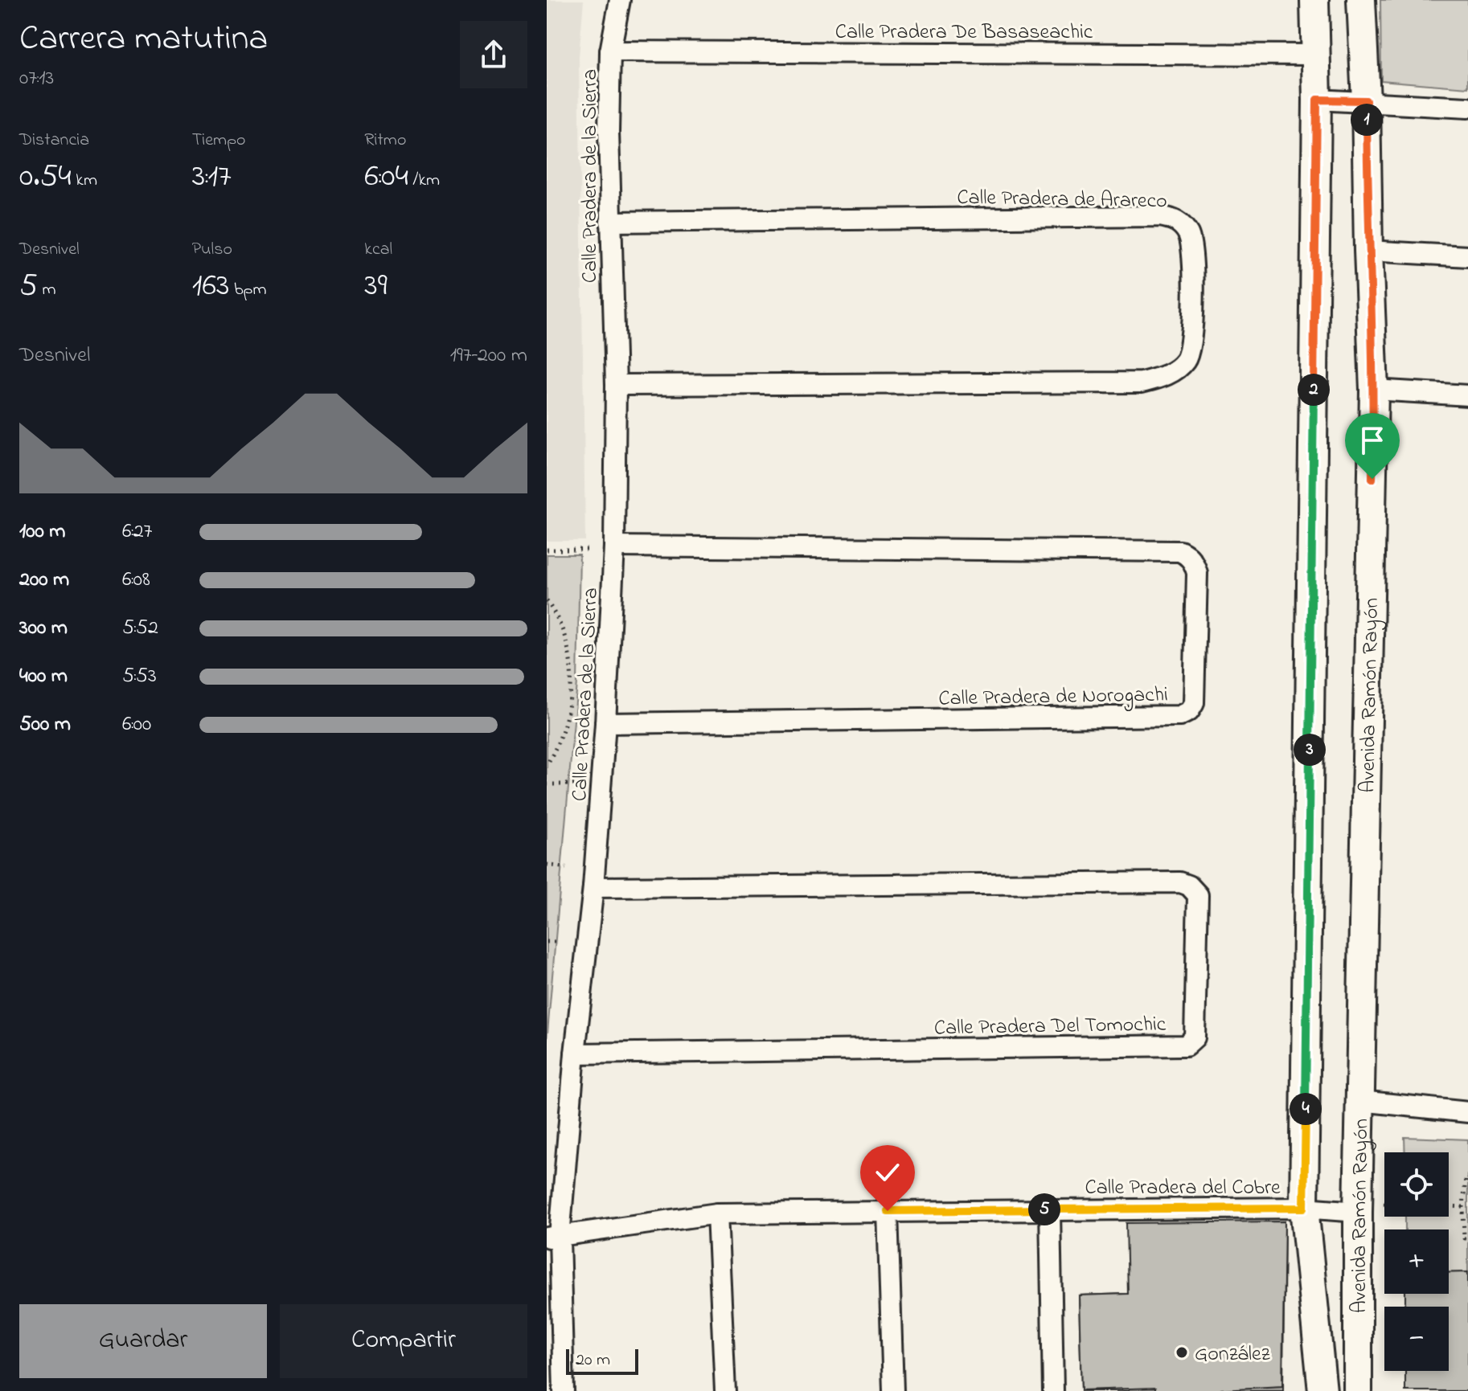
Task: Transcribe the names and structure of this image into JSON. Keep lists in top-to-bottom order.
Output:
{
  "streets": {
    "main road": ["Avenida Ramón Rayón"],
    "street": [
      "Calle Pradera De Basaseachic",
      "Calle Pradera de la Sierra",
      "Calle Pradera de Arareco",
      "Calle Pradera de Norogachi",
      "Calle Pradera Del Tomochic",
      "Calle Pradera del Cobre"
    ]
  },
  "crossings": [
    ["Calle Pradera De Basaseachic", "Calle Pradera de la Sierra"],
    ["Calle Pradera De Basaseachic", "Avenida Ramón Rayón"],
    ["Calle Pradera de la Sierra", "Calle Pradera de Arareco"],
    ["Calle Pradera de la Sierra", "Calle Pradera de Norogachi"],
    ["Calle Pradera de la Sierra", "Calle Pradera Del Tomochic"],
    ["Calle Pradera de la Sierra", "Calle Pradera del Cobre"],
    ["Avenida Ramón Rayón", "Calle Pradera del Cobre"]
  ],
  "places": ["González"],
  "scale_bar": "20 m",
  "page": {
    "heading": ["Carrera matutina", "07:13"],
    "pins": [
      "1",
      "2",
      "3",
      "4",
      "5"
    ],
    "stats": [
      ["Distancia", "0.54 km"],
      ["Tiempo", "3:17"],
      ["Ritmo", "6:04 /km"],
      ["Desnivel", "5 m"],
      ["Pulso", "163 bpm"],
      ["kcal", "39"]
    ],
    "chart": ["Desnivel", "197–200 m"],
    "list": [
      {
        "name": "100 m",
        "note": "6:27"
      },
      {
        "name": "200 m",
        "note": "6:08"
      },
      {
        "name": "300 m",
        "note": "5:52"
      },
      {
        "name": "400 m",
        "note": "5:53"
      },
      {
        "name": "500 m",
        "note": "6:00"
      }
    ],
    "map_buttons": ["+", "−"],
    "buttons": ["Guardar", "Compartir"],
    "scale": "20 m"
  }
}
